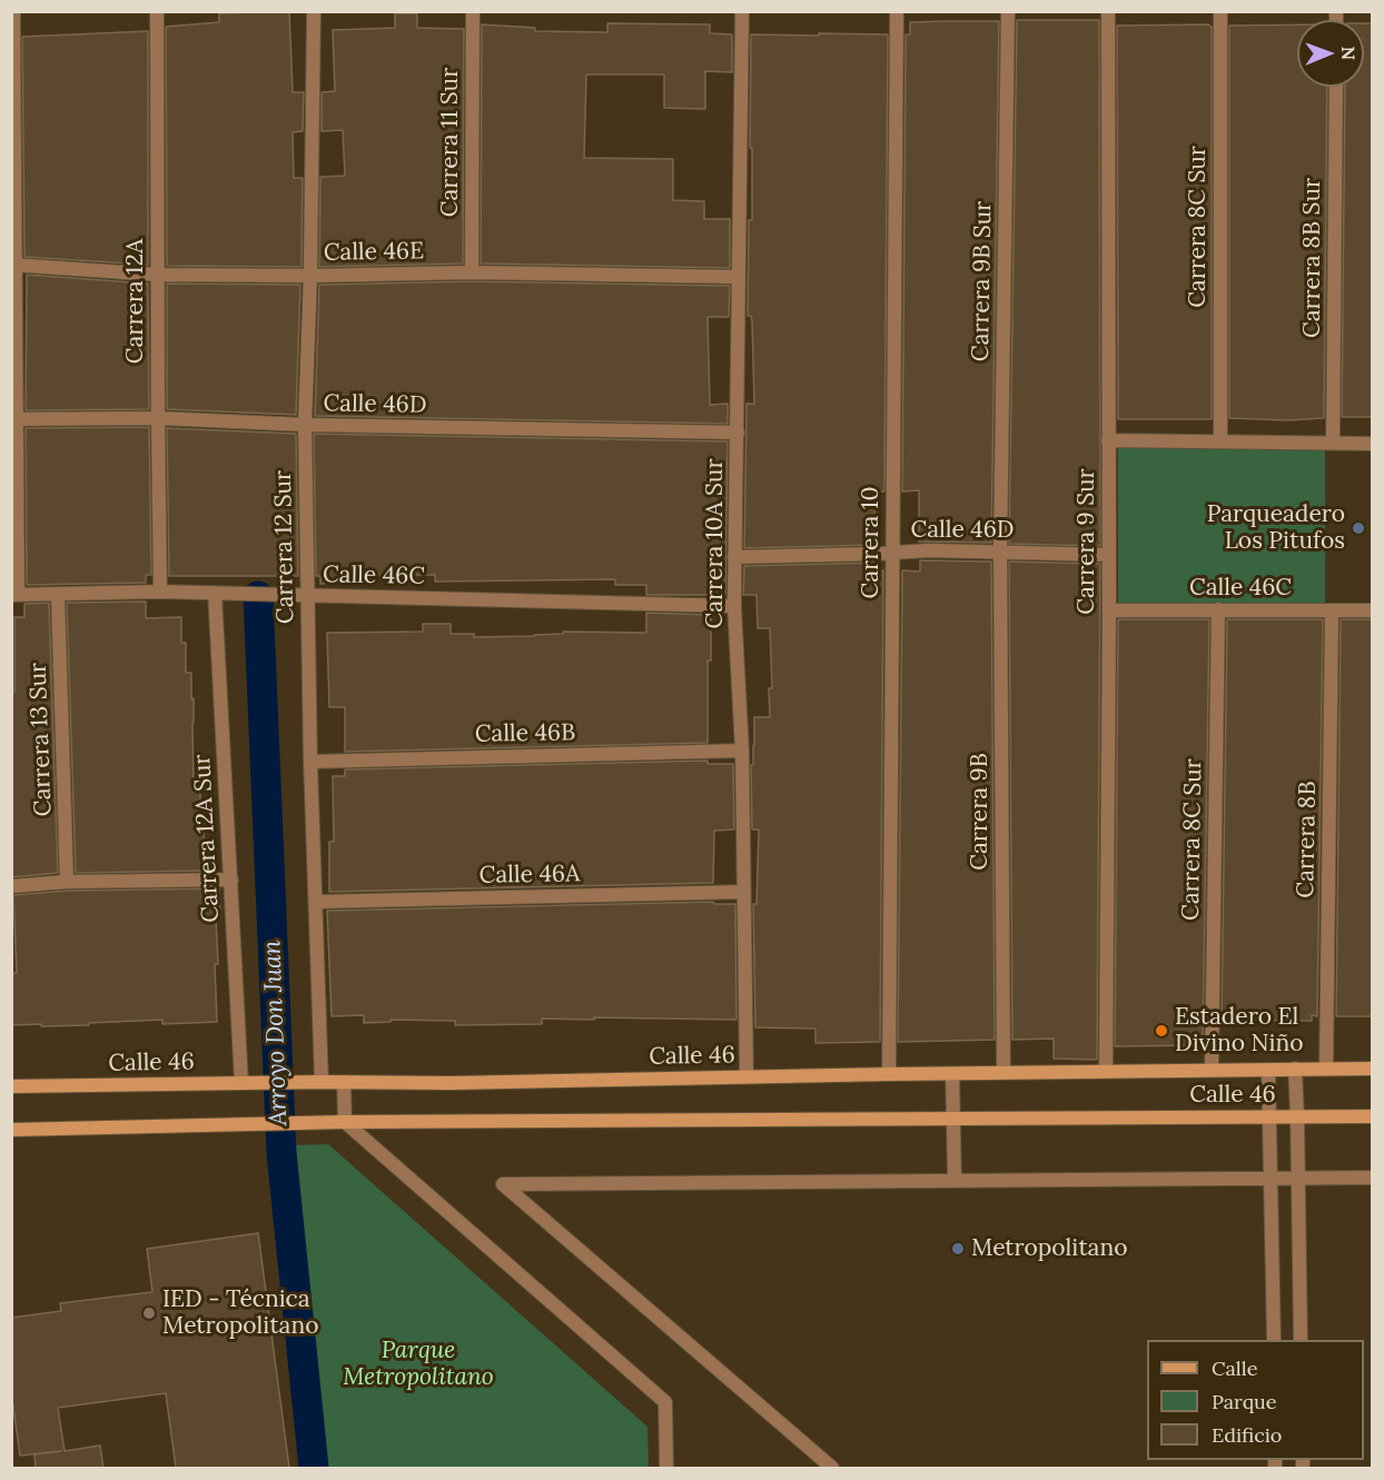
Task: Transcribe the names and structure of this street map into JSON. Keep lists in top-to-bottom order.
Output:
{
  "streets": {
    "street": [
      "Carrera 11 Sur",
      "Carrera 8C Sur",
      "Calle 46E",
      "Carrera 8B Sur",
      "Carrera 9B Sur",
      "Carrera 12A",
      "Calle 46D",
      "Carrera 9 Sur",
      "Carrera 10",
      "Carrera 10A Sur",
      "Carrera 12 Sur",
      "Calle 46C",
      "Calle 46B",
      "Carrera 13 Sur",
      "Carrera 9B",
      "Carrera 12A Sur",
      "Carrera 8B",
      "Calle 46A",
      "Calle 46"
    ]
  },
  "crossings": [
    ["Carrera 11 Sur", "Calle 46E"],
    ["Carrera 8C Sur", "Calle 46C"],
    ["Carrera 8C Sur", "Calle 46"],
    ["Calle 46E", "Carrera 12A"],
    ["Calle 46E", "Carrera 10A Sur"],
    ["Calle 46E", "Carrera 12 Sur"],
    ["Carrera 9B Sur", "Calle 46D"],
    ["Carrera 9B Sur", "Carrera 9B"],
    ["Carrera 12A", "Calle 46D"],
    ["Carrera 12A", "Calle 46C"],
    ["Calle 46D", "Carrera 9 Sur"],
    ["Calle 46D", "Carrera 10"],
    ["Calle 46D", "Carrera 10A Sur"],
    ["Calle 46D", "Carrera 12 Sur"],
    ["Calle 46D", "Carrera 9B"],
    ["Carrera 9 Sur", "Calle 46C"],
    ["Carrera 9 Sur", "Calle 46"],
    ["Carrera 10", "Calle 46"],
    ["Carrera 10A Sur", "Calle 46C"],
    ["Carrera 10A Sur", "Calle 46B"],
    ["Carrera 10A Sur", "Calle 46A"],
    ["Carrera 10A Sur", "Calle 46"],
    ["Carrera 12 Sur", "Calle 46C"],
    ["Carrera 12 Sur", "Calle 46B"],
    ["Carrera 12 Sur", "Calle 46A"],
    ["Carrera 12 Sur", "Calle 46"],
    ["Calle 46C", "Carrera 13 Sur"],
    ["Calle 46C", "Carrera 12A Sur"],
    ["Calle 46C", "Carrera 8B"],
    ["Carrera 9B", "Calle 46"],
    ["Carrera 12A Sur", "Calle 46"],
    ["Carrera 8B", "Calle 46"]
  ],
  "water": ["Arroyo Don Juan"],
  "parks": ["Parque Metropolitano"],
  "places": [
    "Parqueadero Los Pitufos",
    "Estadero El Divino Niño",
    "Metropolitano",
    "IED - Técnica Metropolitano"
  ],
  "legend": ["Calle", "Parque", "Edificio"],
  "north": "right"
}
